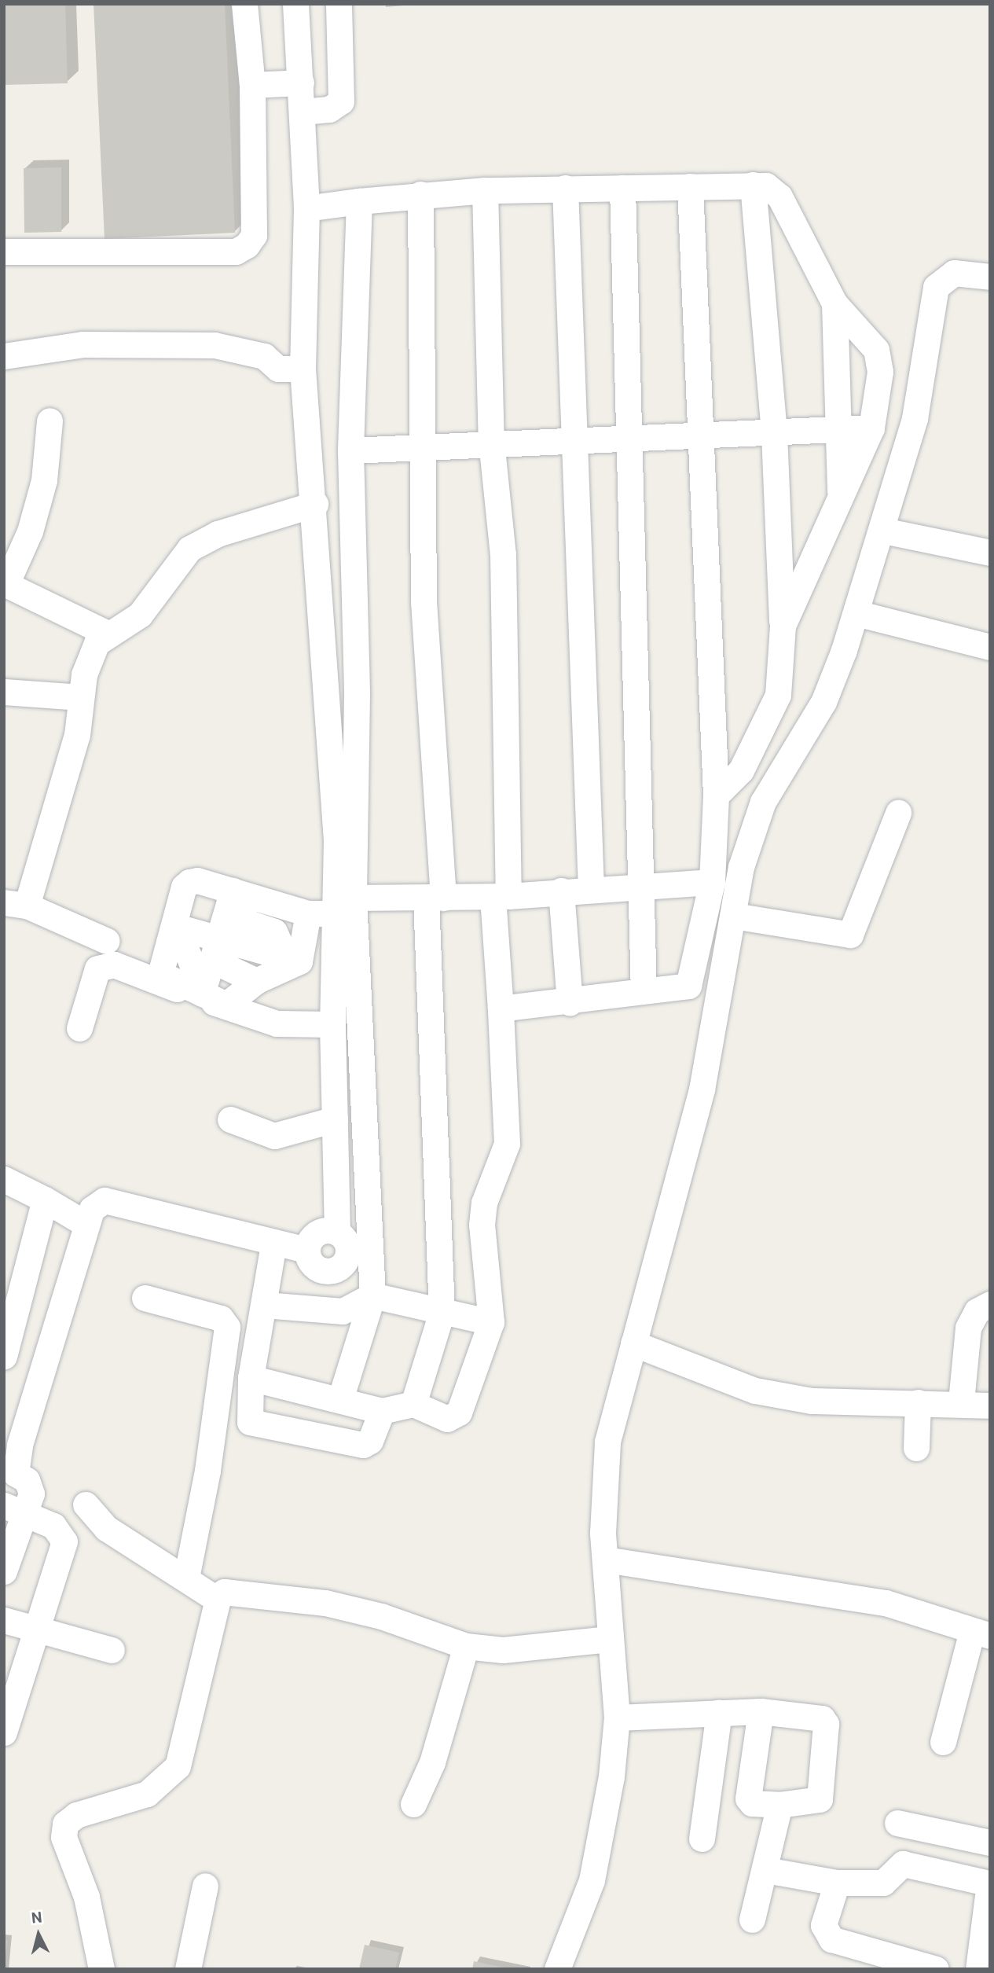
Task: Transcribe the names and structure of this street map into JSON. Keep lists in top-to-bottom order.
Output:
{
  "north": "top"
}
